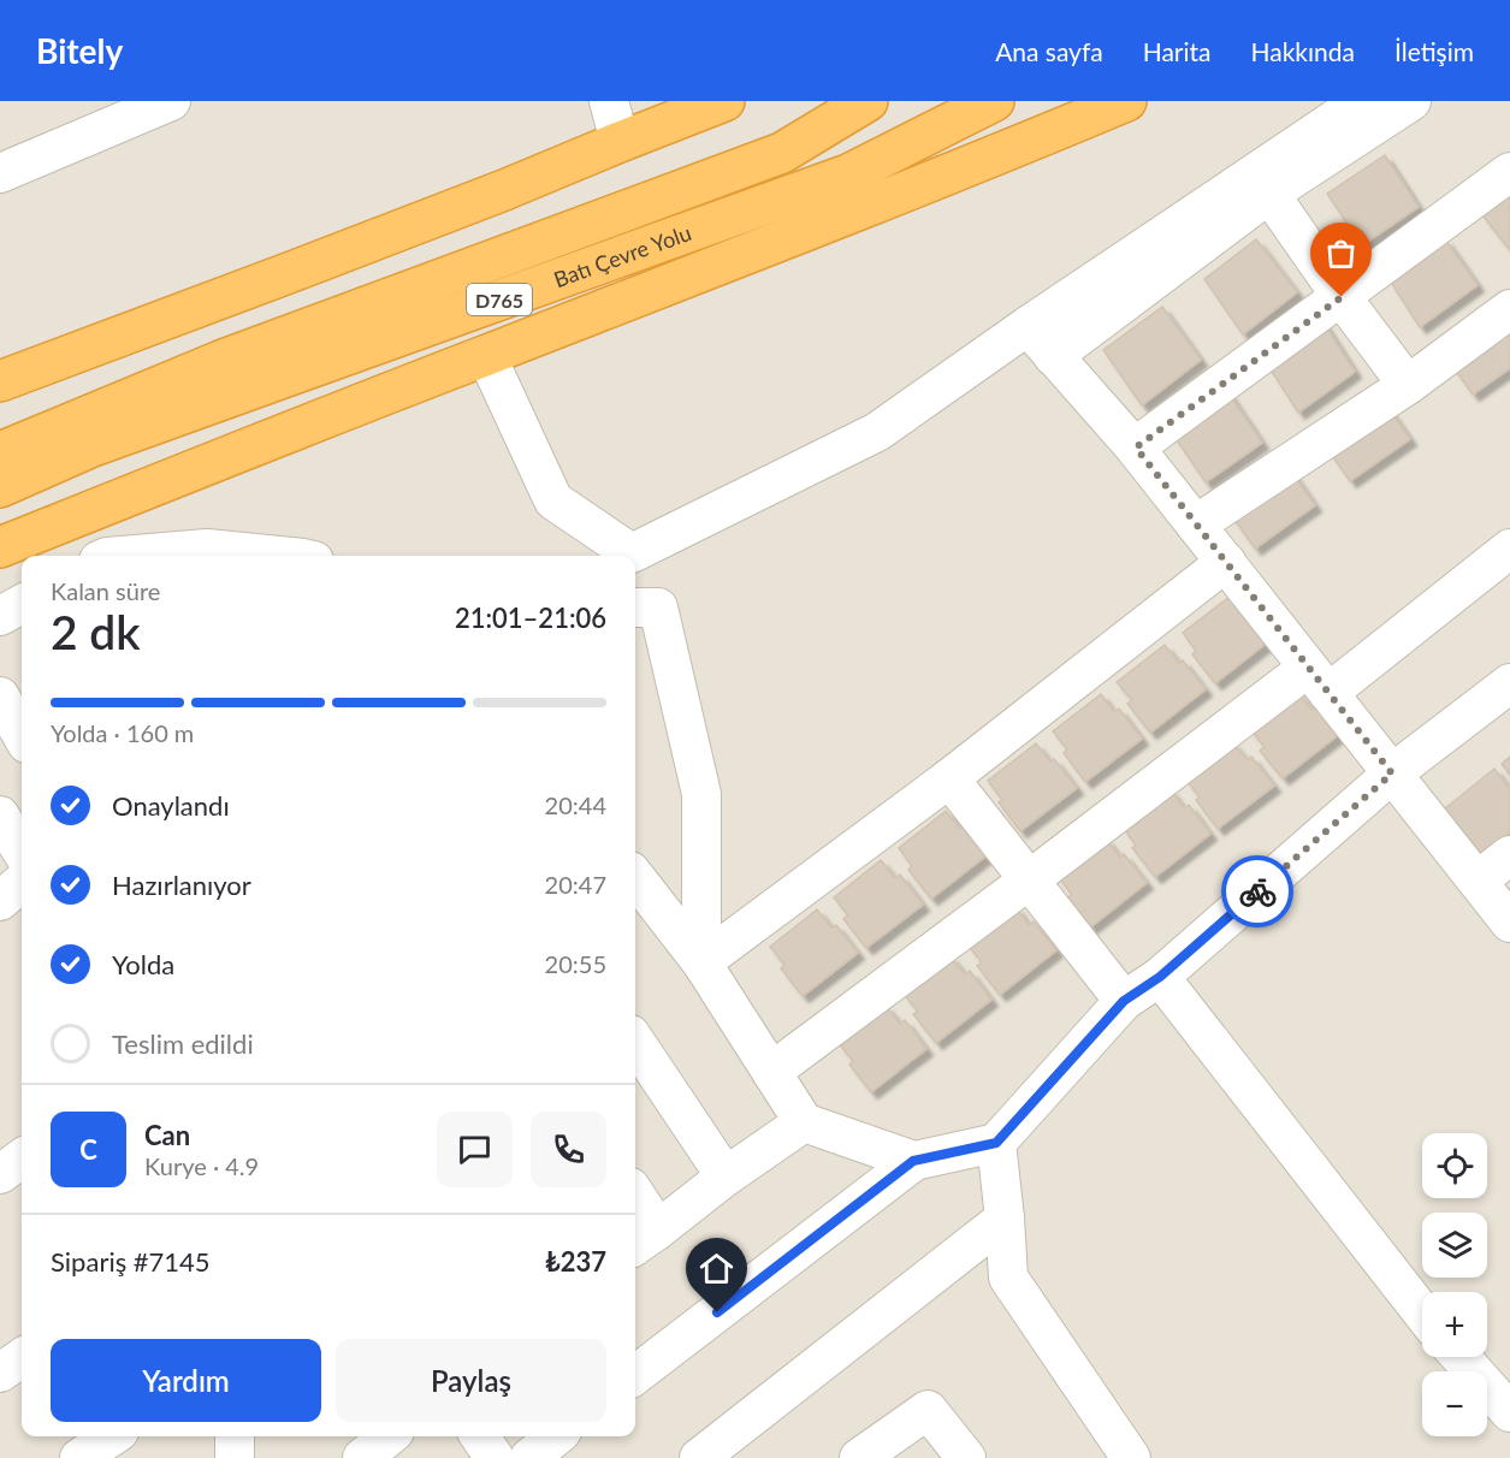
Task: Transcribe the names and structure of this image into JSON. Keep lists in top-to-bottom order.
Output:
{
  "streets": {
    "highway": ["Batı Çevre Yolu", "D765"]
  },
  "page": {
    "header": "Bitely",
    "nav": [
      "Ana sayfa",
      "Harita",
      "Hakkında",
      "İletişim"
    ],
    "heading": ["2 dk", "Kalan süre", "21:01–21:06"],
    "panel": [
      "Can",
      "Kurye · 4.9",
      "Sipariş #7145",
      "₺237"
    ],
    "bar": "Yolda · 160 m",
    "list": [
      ["Onaylandı", "20:44"],
      ["Hazırlanıyor", "20:47"],
      ["Yolda", "20:55"],
      "Teslim edildi"
    ],
    "round": "C",
    "map_buttons": ["+", "−"],
    "buttons": ["Yardım", "Paylaş"]
  }
}
